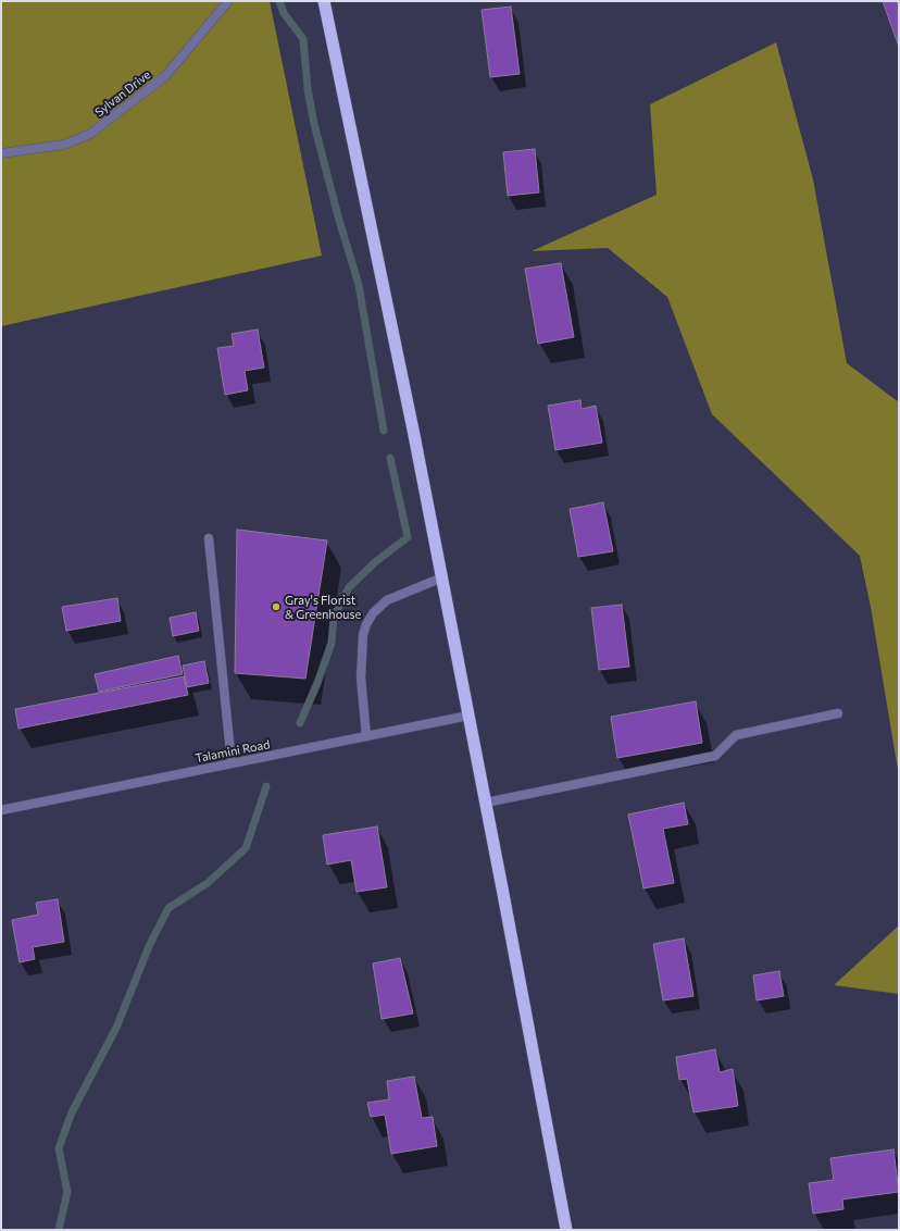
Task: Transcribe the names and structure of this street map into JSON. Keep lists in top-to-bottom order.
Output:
{
  "streets": {
    "street": ["Sylvan Drive", "Talamini Road"]
  },
  "places": ["Gray's Florist & Greenhouse"]
}
